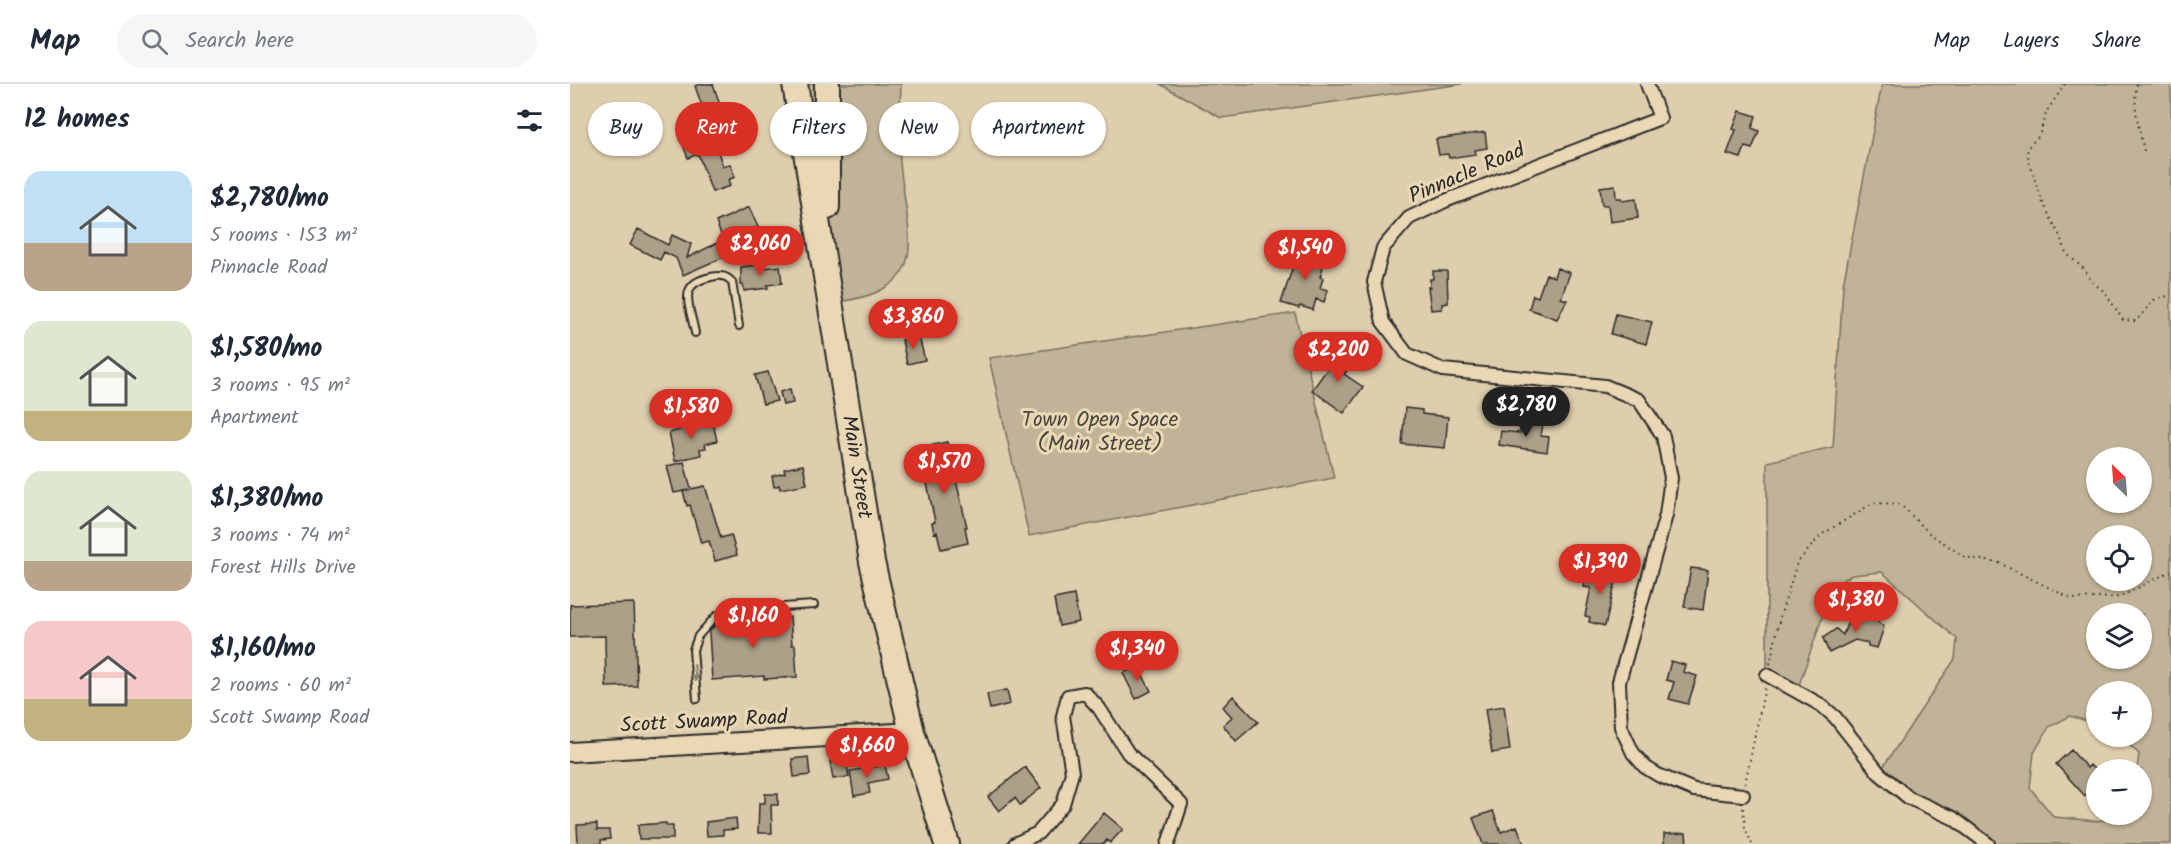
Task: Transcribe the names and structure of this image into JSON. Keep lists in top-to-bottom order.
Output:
{
  "streets": {
    "highway": ["Main Street"],
    "main road": ["Scott Swamp Road"],
    "street": ["Pinnacle Road"]
  },
  "crossings": [
    ["Main Street", "Scott Swamp Road"]
  ],
  "parks": ["Town Open Space (Main Street)"],
  "north": "top left",
  "page": {
    "header": "Map",
    "search": "Search here",
    "nav": ["Map", "Layers", "Share"],
    "heading": "12 homes",
    "chip": [
      "Buy",
      "Rent",
      "Filters",
      "New",
      "Apartment"
    ],
    "list": [
      {
        "name": "$2,780/mo",
        "note": "5 rooms · 153 m² · Pinnacle Road"
      },
      {
        "name": "$1,580/mo",
        "note": "3 rooms · 95 m² · Apartment"
      },
      {
        "name": "$1,380/mo",
        "note": "3 rooms · 74 m² · Forest Hills Drive"
      },
      {
        "name": "$1,160/mo",
        "note": "2 rooms · 60 m² · Scott Swamp Road"
      }
    ],
    "price": [
      "$2,060",
      "$1,540",
      "$3,860",
      "$2,200",
      "$2,780",
      "$1,580",
      "$1,570",
      "$1,390",
      "$1,380",
      "$1,160",
      "$1,340",
      "$1,660"
    ],
    "map_buttons": ["+", "−"]
  }
}
